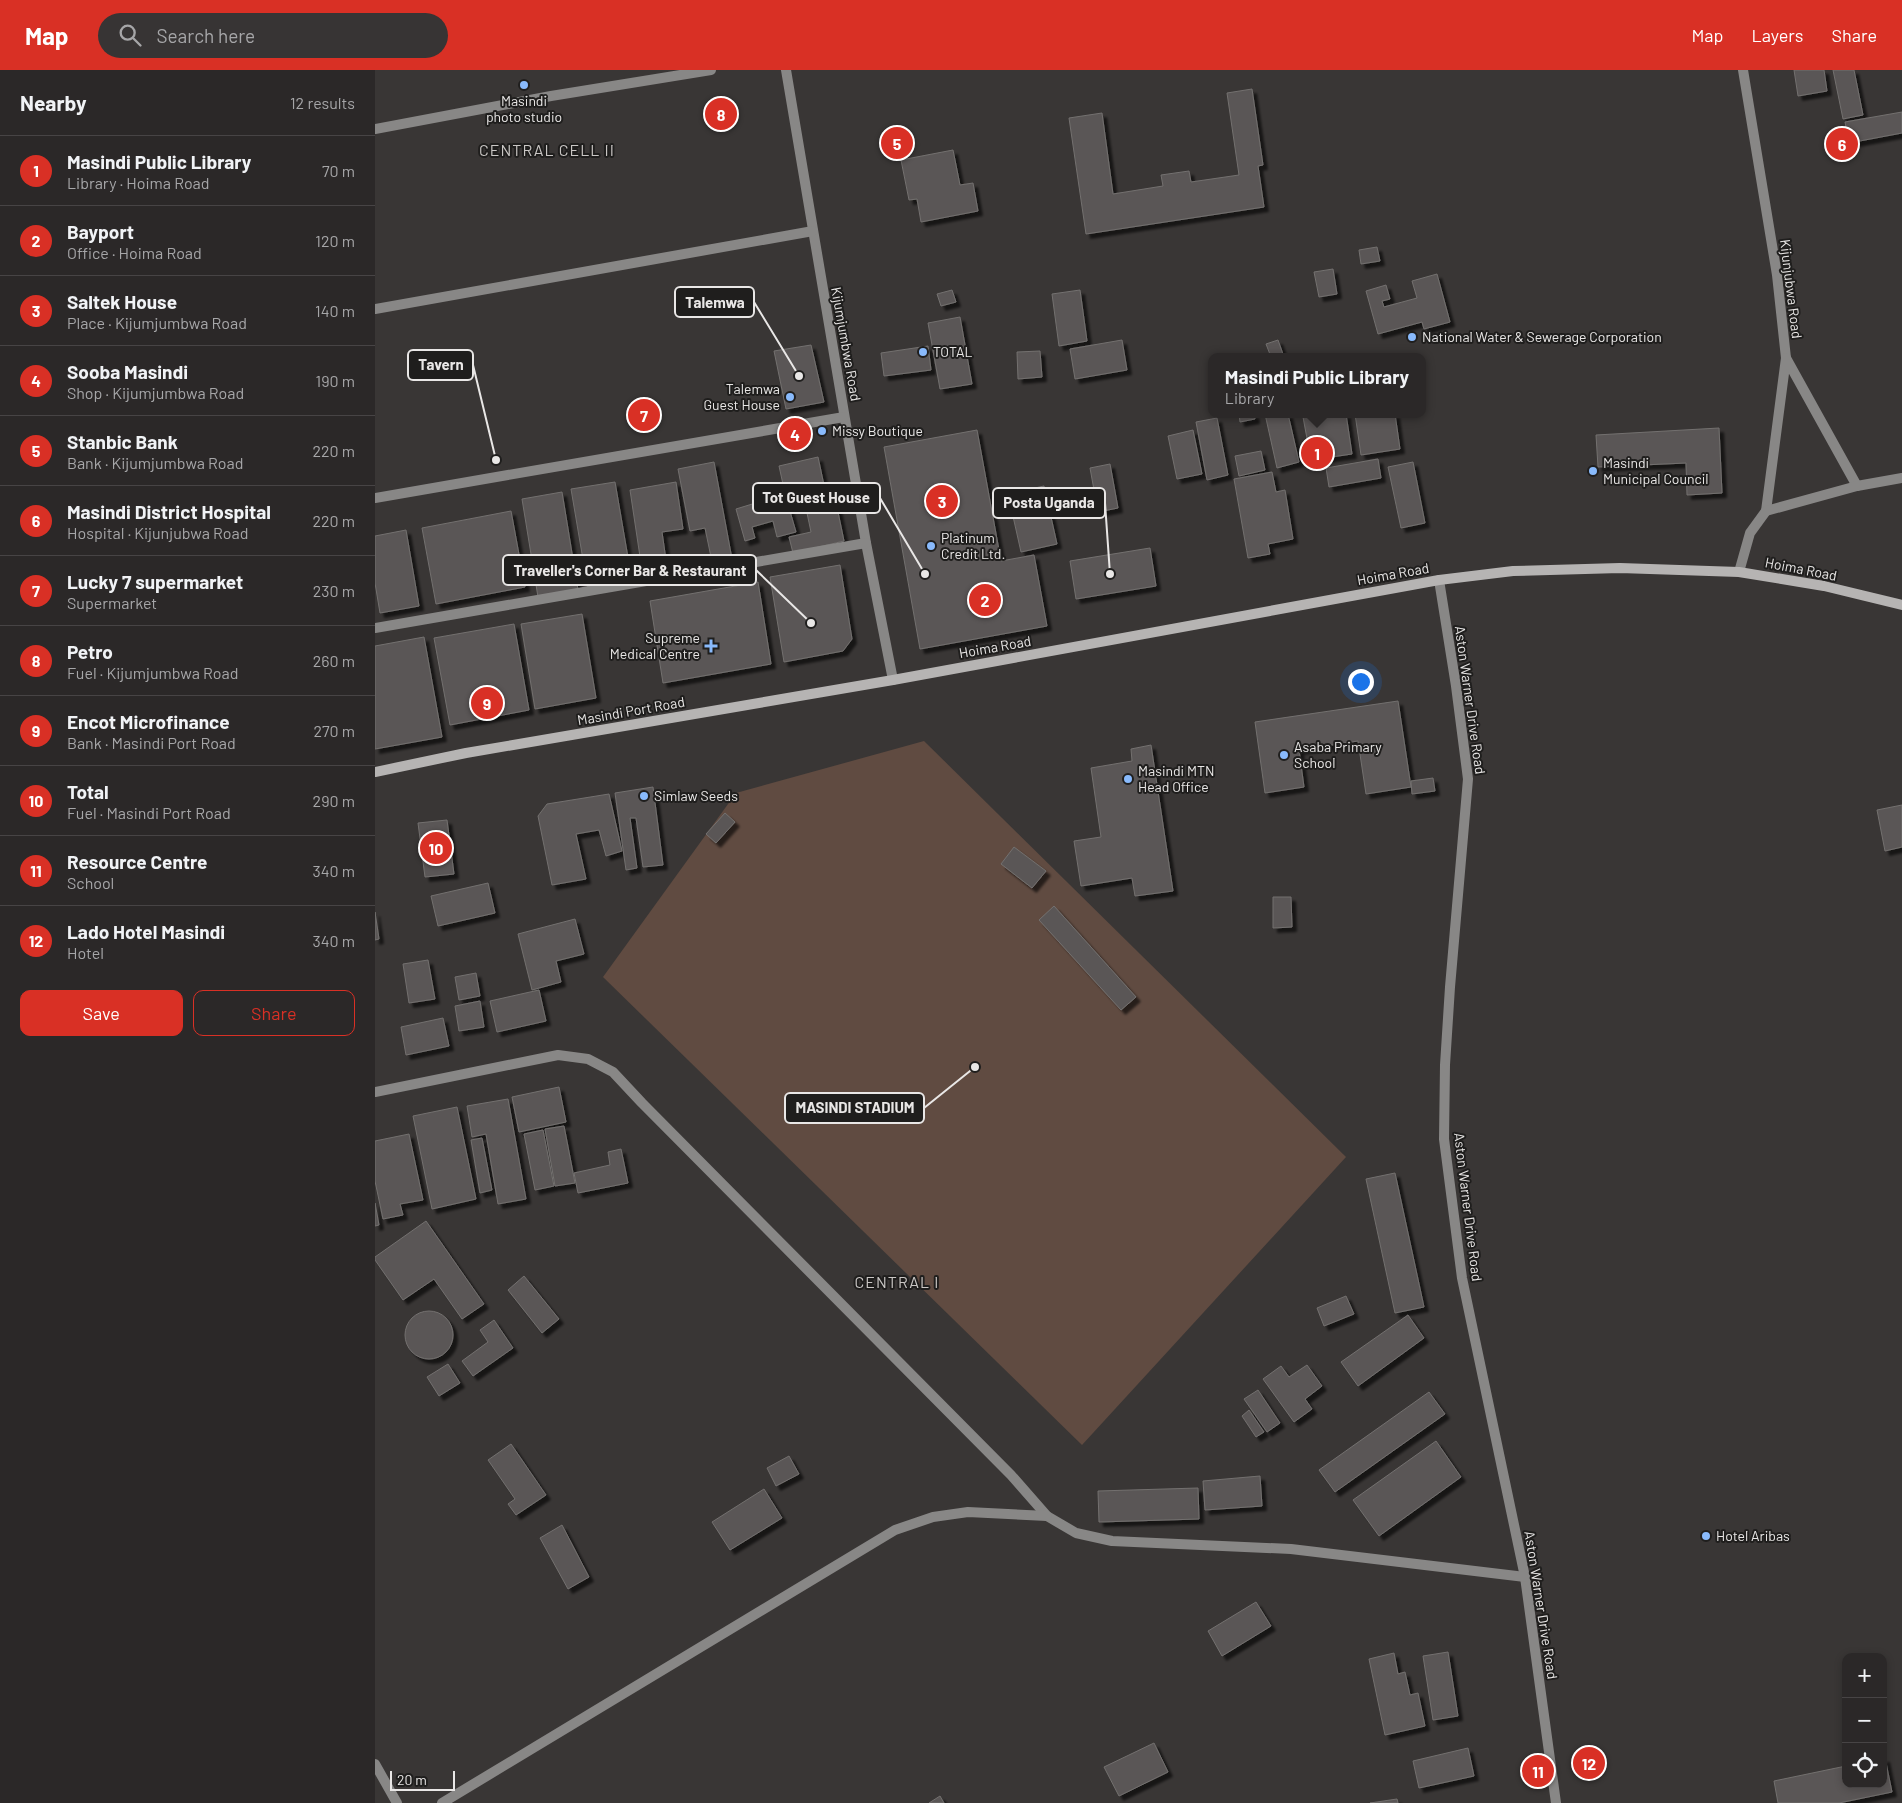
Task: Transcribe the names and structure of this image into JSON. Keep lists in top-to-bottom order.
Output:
{
  "streets": {
    "main road": ["Hoima Road", "Masindi Port Road"],
    "street": ["Kijunjubwa Road", "Kijumjumbwa Road", "Aston Warner Drive Road"]
  },
  "crossings": [
    ["Kijumjumbwa Road", "Hoima Road"],
    ["Kijumjumbwa Road", "Masindi Port Road"],
    ["Hoima Road", "Aston Warner Drive Road"],
    ["Hoima Road", "Masindi Port Road"]
  ],
  "districts": ["CENTRAL CELL II", "CENTRAL I"],
  "places": {
    "other": [
      "Masindi photo studio",
      "National Water & Sewerage Corporation",
      "TOTAL",
      "Talemwa",
      "Talemwa Guest House",
      "Missy Boutique",
      "Tavern",
      "Masindi Municipal Council",
      "Platinum Credit Ltd.",
      "Tot Guest House",
      "Posta Uganda",
      "Traveller's Corner Bar & Restaurant",
      "Asaba Primary School",
      "Masindi MTN Head Office",
      "Simlaw Seeds",
      "MASINDI STADIUM",
      "Hotel Aribas"
    ],
    "health": ["Supreme Medical Centre"]
  },
  "scale_bar": "20 m",
  "page": {
    "header": "Map",
    "search": "Search here",
    "nav": ["Map", "Layers", "Share"],
    "heading": ["Nearby", "12 results"],
    "pins": [
      "8",
      "5",
      "6",
      "7",
      "4",
      "1",
      "3",
      "2",
      "9",
      "10",
      "12",
      "11"
    ],
    "list": [
      {
        "mark": "1",
        "name": "Masindi Public Library",
        "note": "Library · Hoima Road",
        "value": "70 m"
      },
      {
        "mark": "2",
        "name": "Bayport",
        "note": "Office · Hoima Road",
        "value": "120 m"
      },
      {
        "mark": "3",
        "name": "Saltek House",
        "note": "Place · Kijumjumbwa Road",
        "value": "140 m"
      },
      {
        "mark": "4",
        "name": "Sooba Masindi",
        "note": "Shop · Kijumjumbwa Road",
        "value": "190 m"
      },
      {
        "mark": "5",
        "name": "Stanbic Bank",
        "note": "Bank · Kijumjumbwa Road",
        "value": "220 m"
      },
      {
        "mark": "6",
        "name": "Masindi District Hospital",
        "note": "Hospital · Kijunjubwa Road",
        "value": "220 m"
      },
      {
        "mark": "7",
        "name": "Lucky 7 supermarket",
        "note": "Supermarket",
        "value": "230 m"
      },
      {
        "mark": "8",
        "name": "Petro",
        "note": "Fuel · Kijumjumbwa Road",
        "value": "260 m"
      },
      {
        "mark": "9",
        "name": "Encot Microfinance",
        "note": "Bank · Masindi Port Road",
        "value": "270 m"
      },
      {
        "mark": "10",
        "name": "Total",
        "note": "Fuel · Masindi Port Road",
        "value": "290 m"
      },
      {
        "mark": "11",
        "name": "Resource Centre",
        "note": "School",
        "value": "340 m"
      },
      {
        "mark": "12",
        "name": "Lado Hotel Masindi",
        "note": "Hotel",
        "value": "340 m"
      }
    ],
    "popup": ["Masindi Public Library", "Library"],
    "buttons": ["Save", "Share"],
    "map_buttons": ["+", "−"],
    "scale": "20 m"
  }
}
